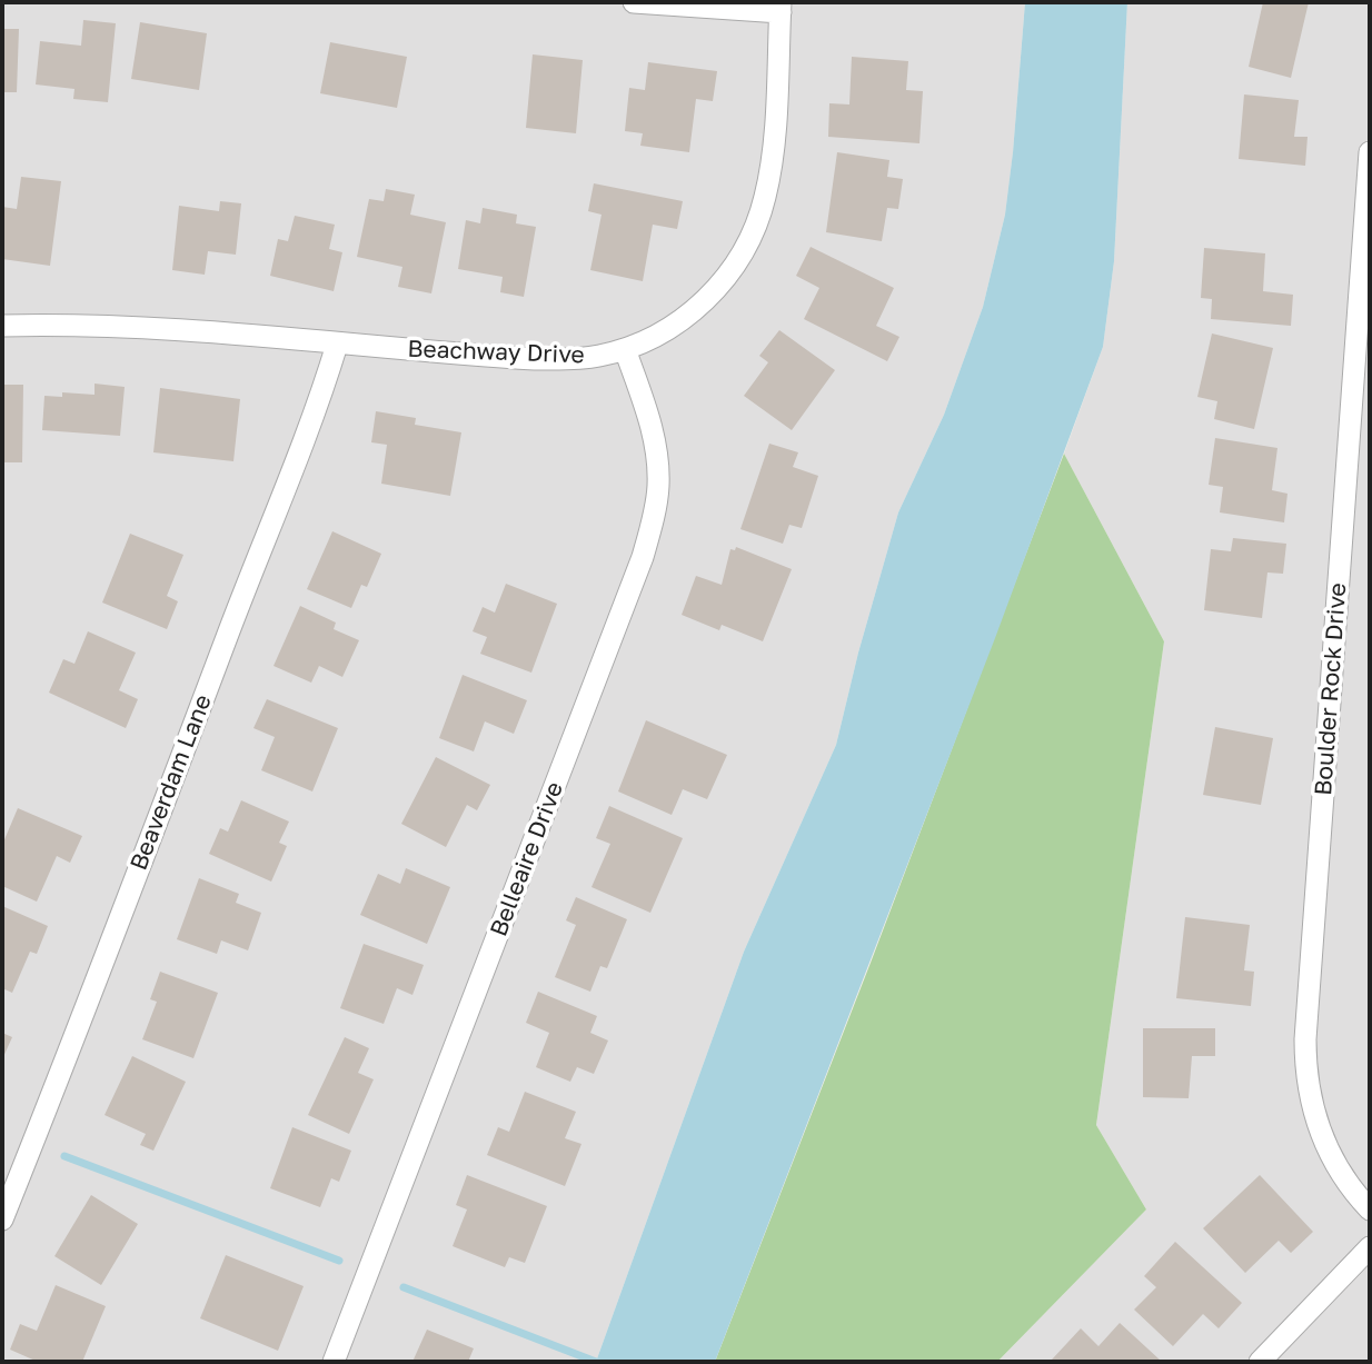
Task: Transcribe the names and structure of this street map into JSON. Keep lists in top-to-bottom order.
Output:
{
  "streets": {
    "street": [
      "Beachway Drive",
      "Boulder Rock Drive",
      "Beaverdam Lane",
      "Belleaire Drive"
    ]
  },
  "crossings": [
    ["Beachway Drive", "Beaverdam Lane"],
    ["Beachway Drive", "Belleaire Drive"]
  ]
}
